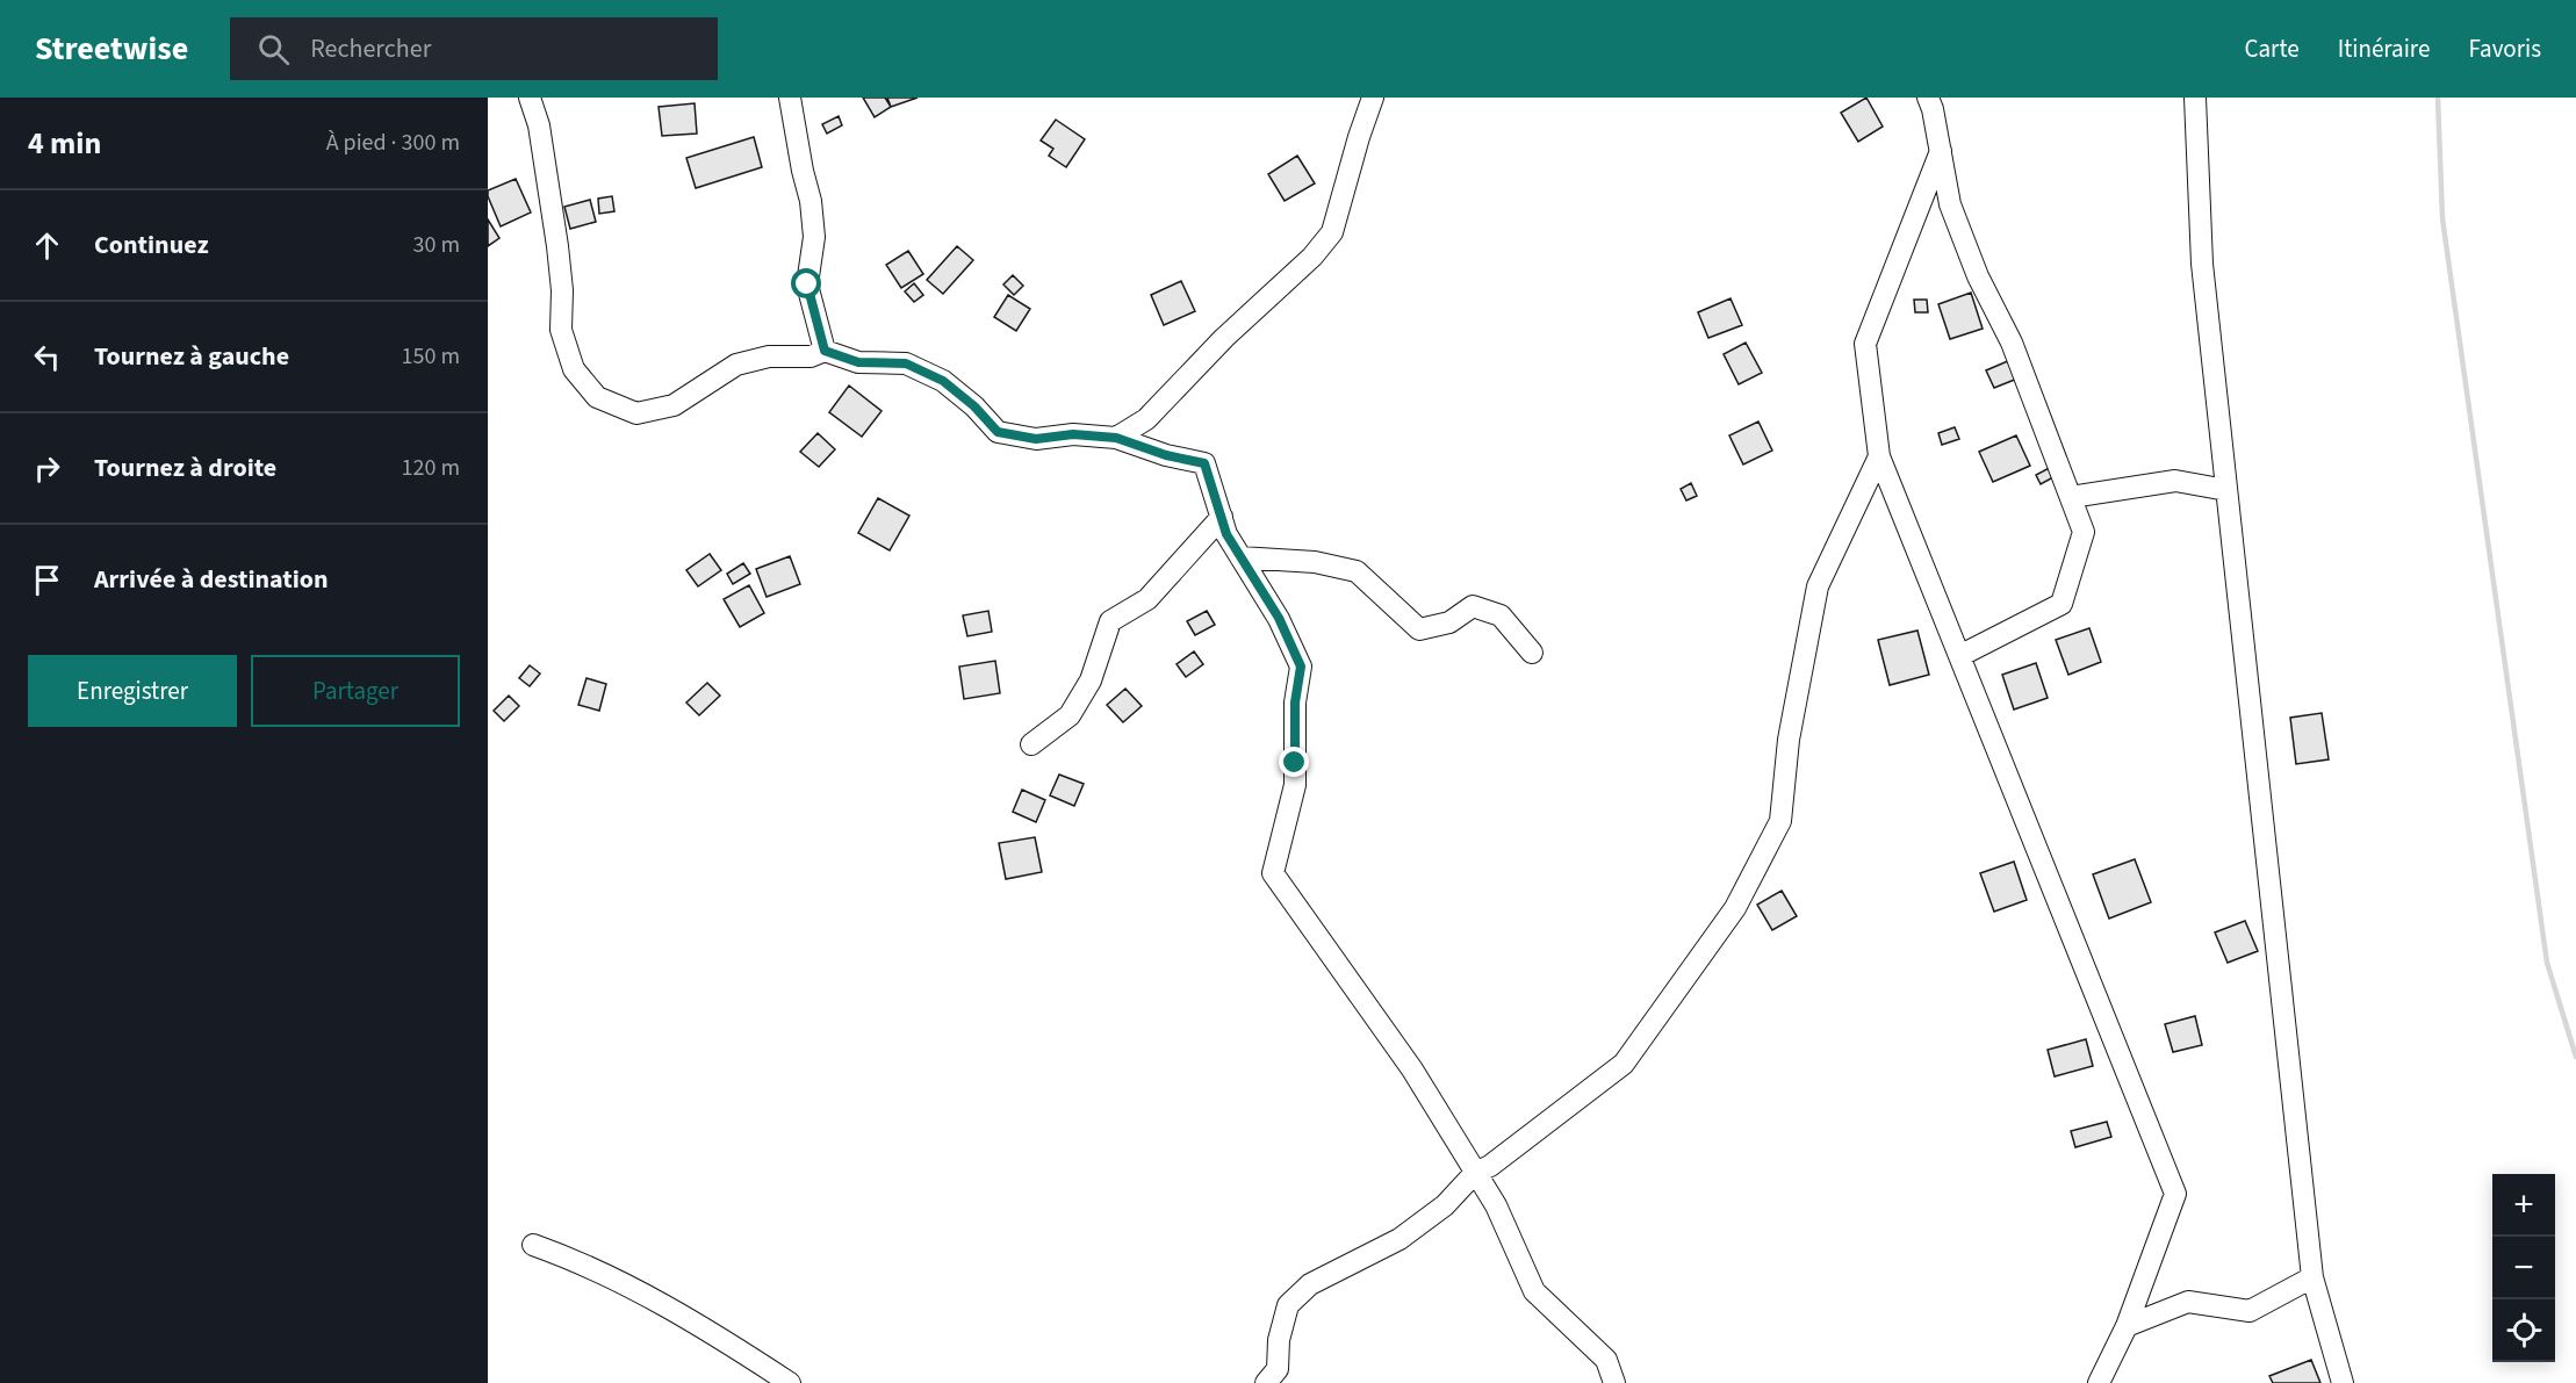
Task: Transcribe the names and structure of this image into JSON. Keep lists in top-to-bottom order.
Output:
{
  "page": {
    "header": "Streetwise",
    "search": "Rechercher",
    "nav": ["Carte", "Itinéraire", "Favoris"],
    "heading": ["4 min", "À pied · 300 m"],
    "list": [
      ["Continuez", "30 m"],
      ["Tournez à gauche", "150 m"],
      ["Tournez à droite", "120 m"],
      "Arrivée à destination"
    ],
    "buttons": ["Enregistrer", "Partager"],
    "map_buttons": ["+", "−"]
  }
}
